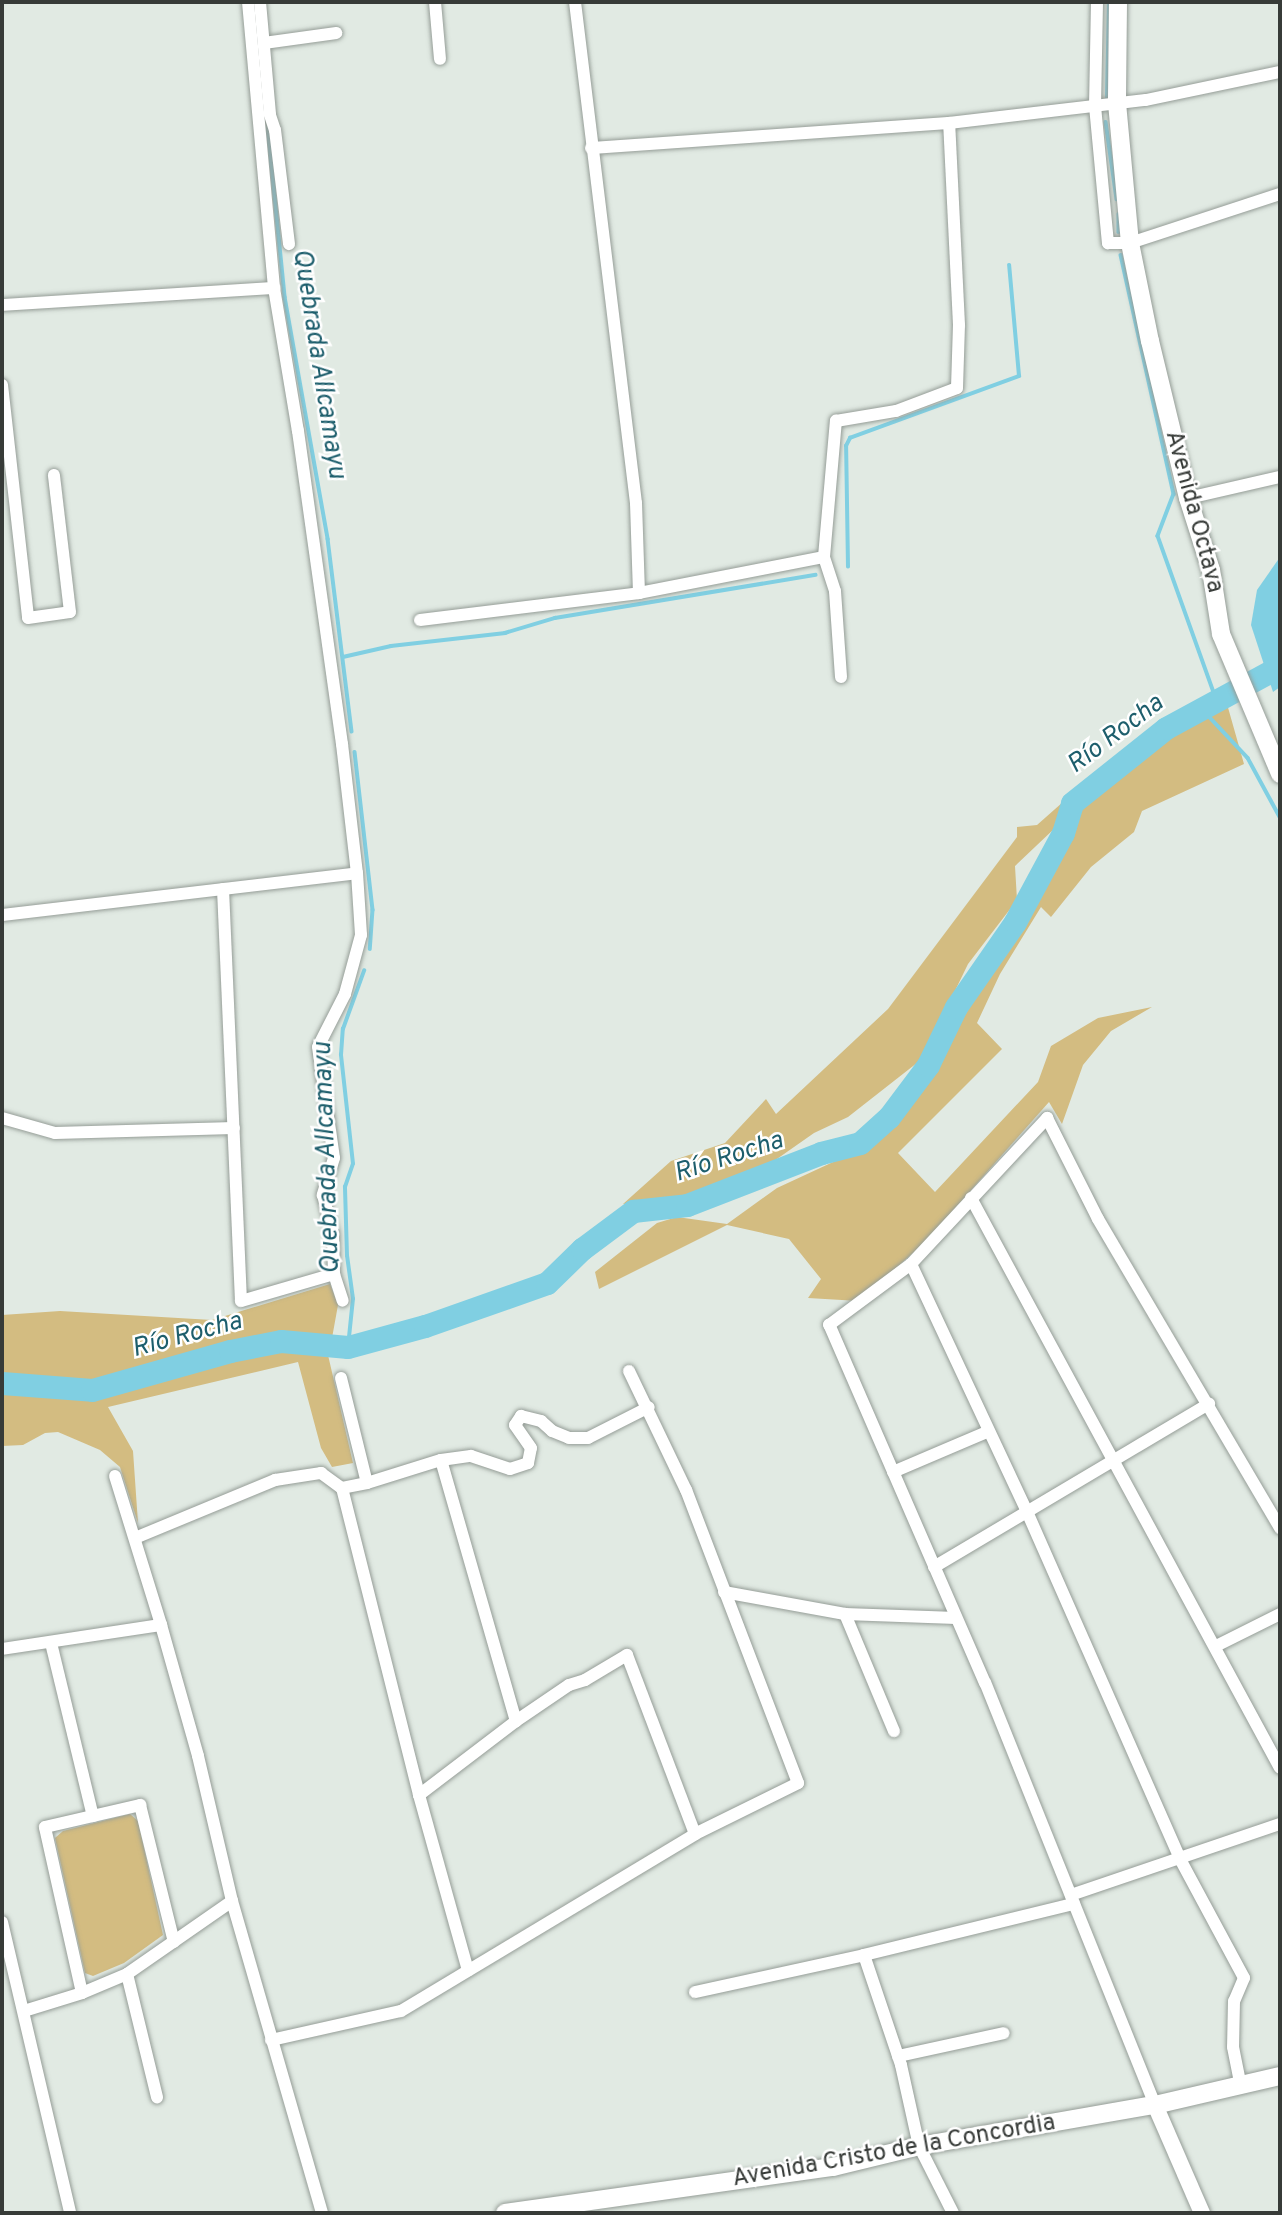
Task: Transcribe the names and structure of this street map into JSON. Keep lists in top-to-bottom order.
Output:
{
  "streets": {
    "main road": ["Avenida Octava", "Avenida Cristo de la Concordia"]
  },
  "water": ["Quebrada Allcamayu", "Río Rocha"]
}
